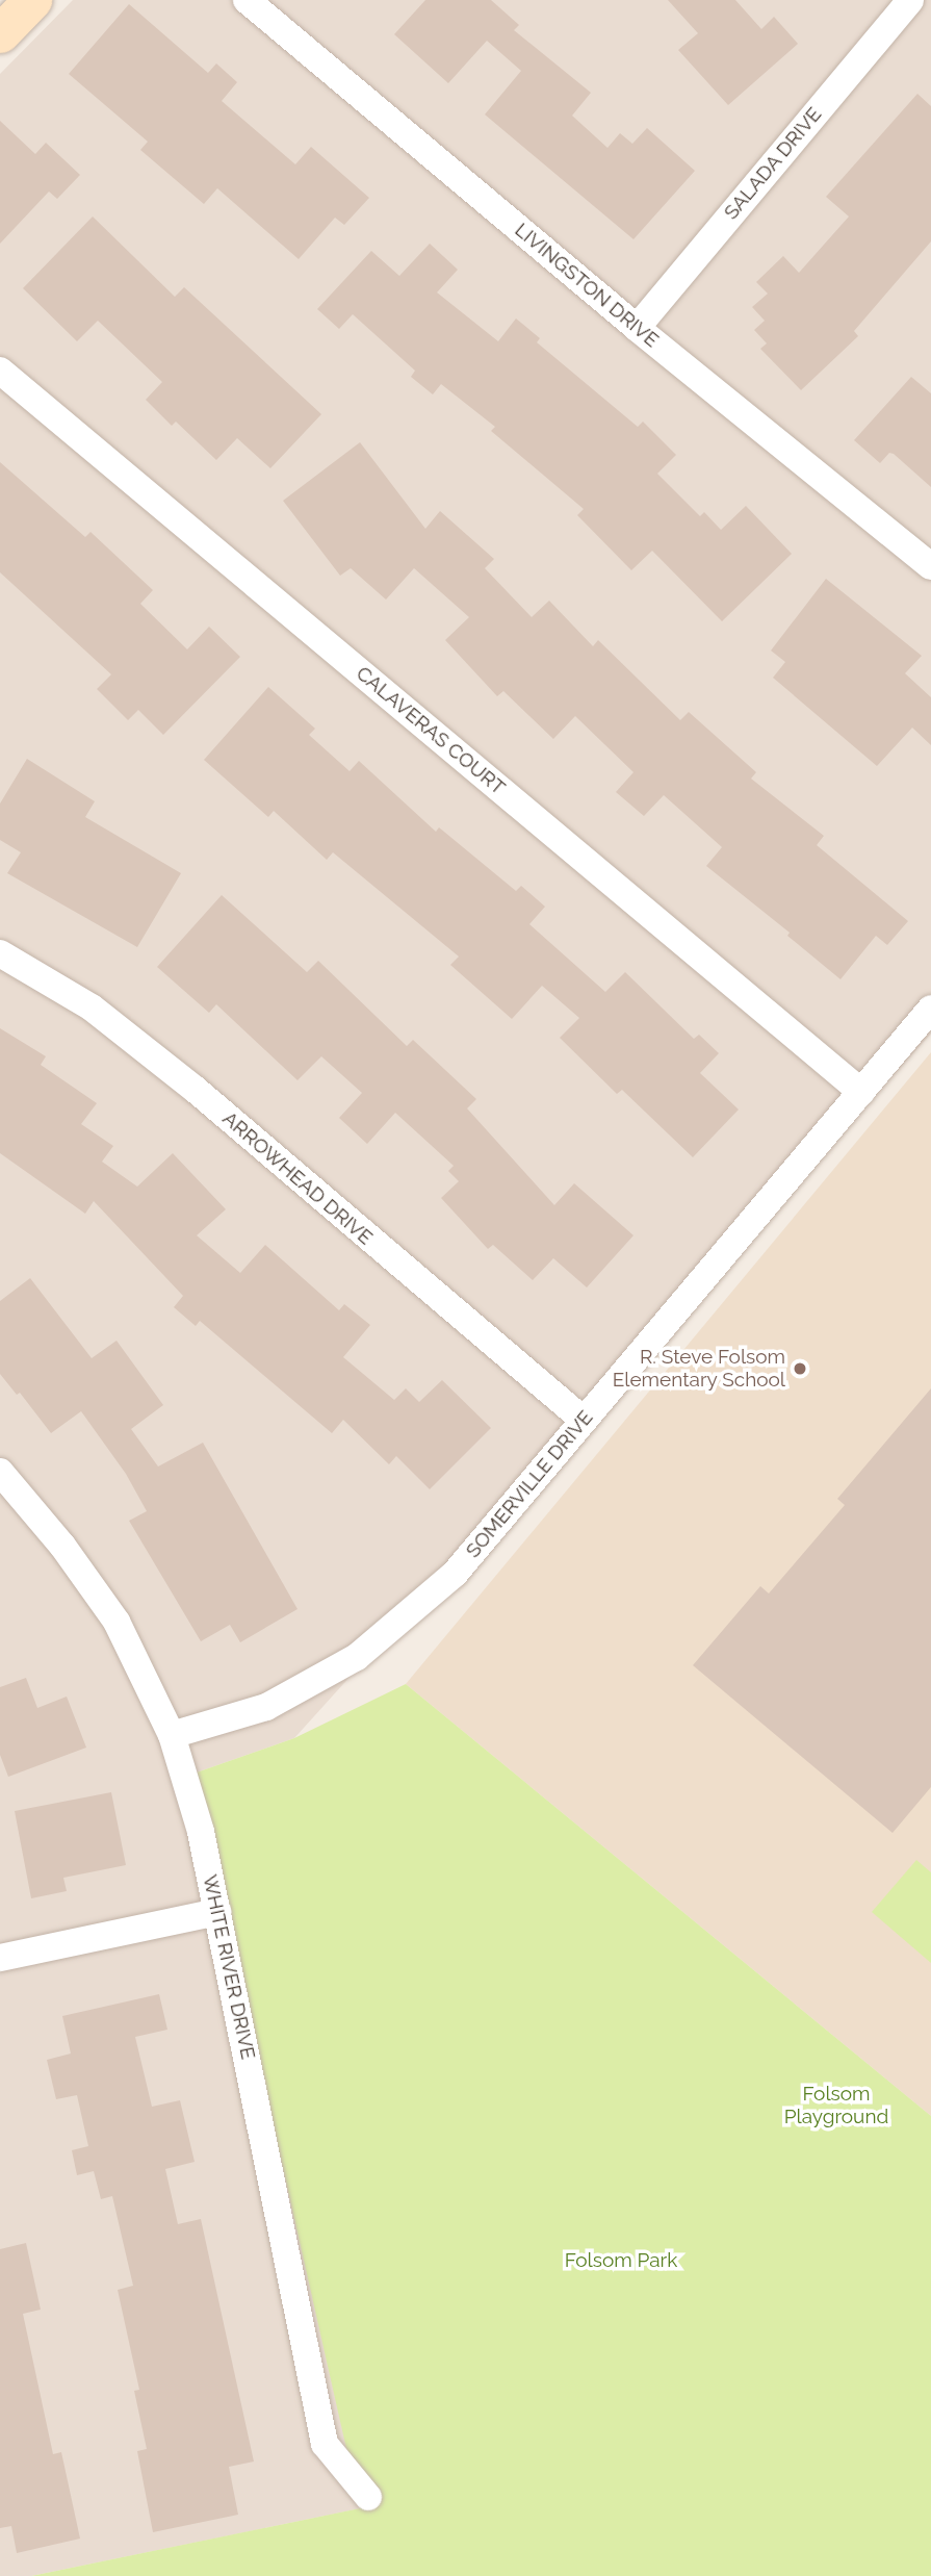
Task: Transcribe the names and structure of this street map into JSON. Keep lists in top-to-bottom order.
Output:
{
  "streets": {
    "street": [
      "SALADA DRIVE",
      "LIVINGSTON DRIVE",
      "CALAVERAS COURT",
      "ARROWHEAD DRIVE",
      "SOMERVILLE DRIVE",
      "WHITE RIVER DRIVE"
    ]
  },
  "crossings": [
    ["SALADA DRIVE", "LIVINGSTON DRIVE"],
    ["CALAVERAS COURT", "SOMERVILLE DRIVE"],
    ["ARROWHEAD DRIVE", "SOMERVILLE DRIVE"],
    ["SOMERVILLE DRIVE", "WHITE RIVER DRIVE"]
  ],
  "parks": ["Folsom Playground", "Folsom Park"],
  "places": ["R. Steve Folsom Elementary School"]
}
